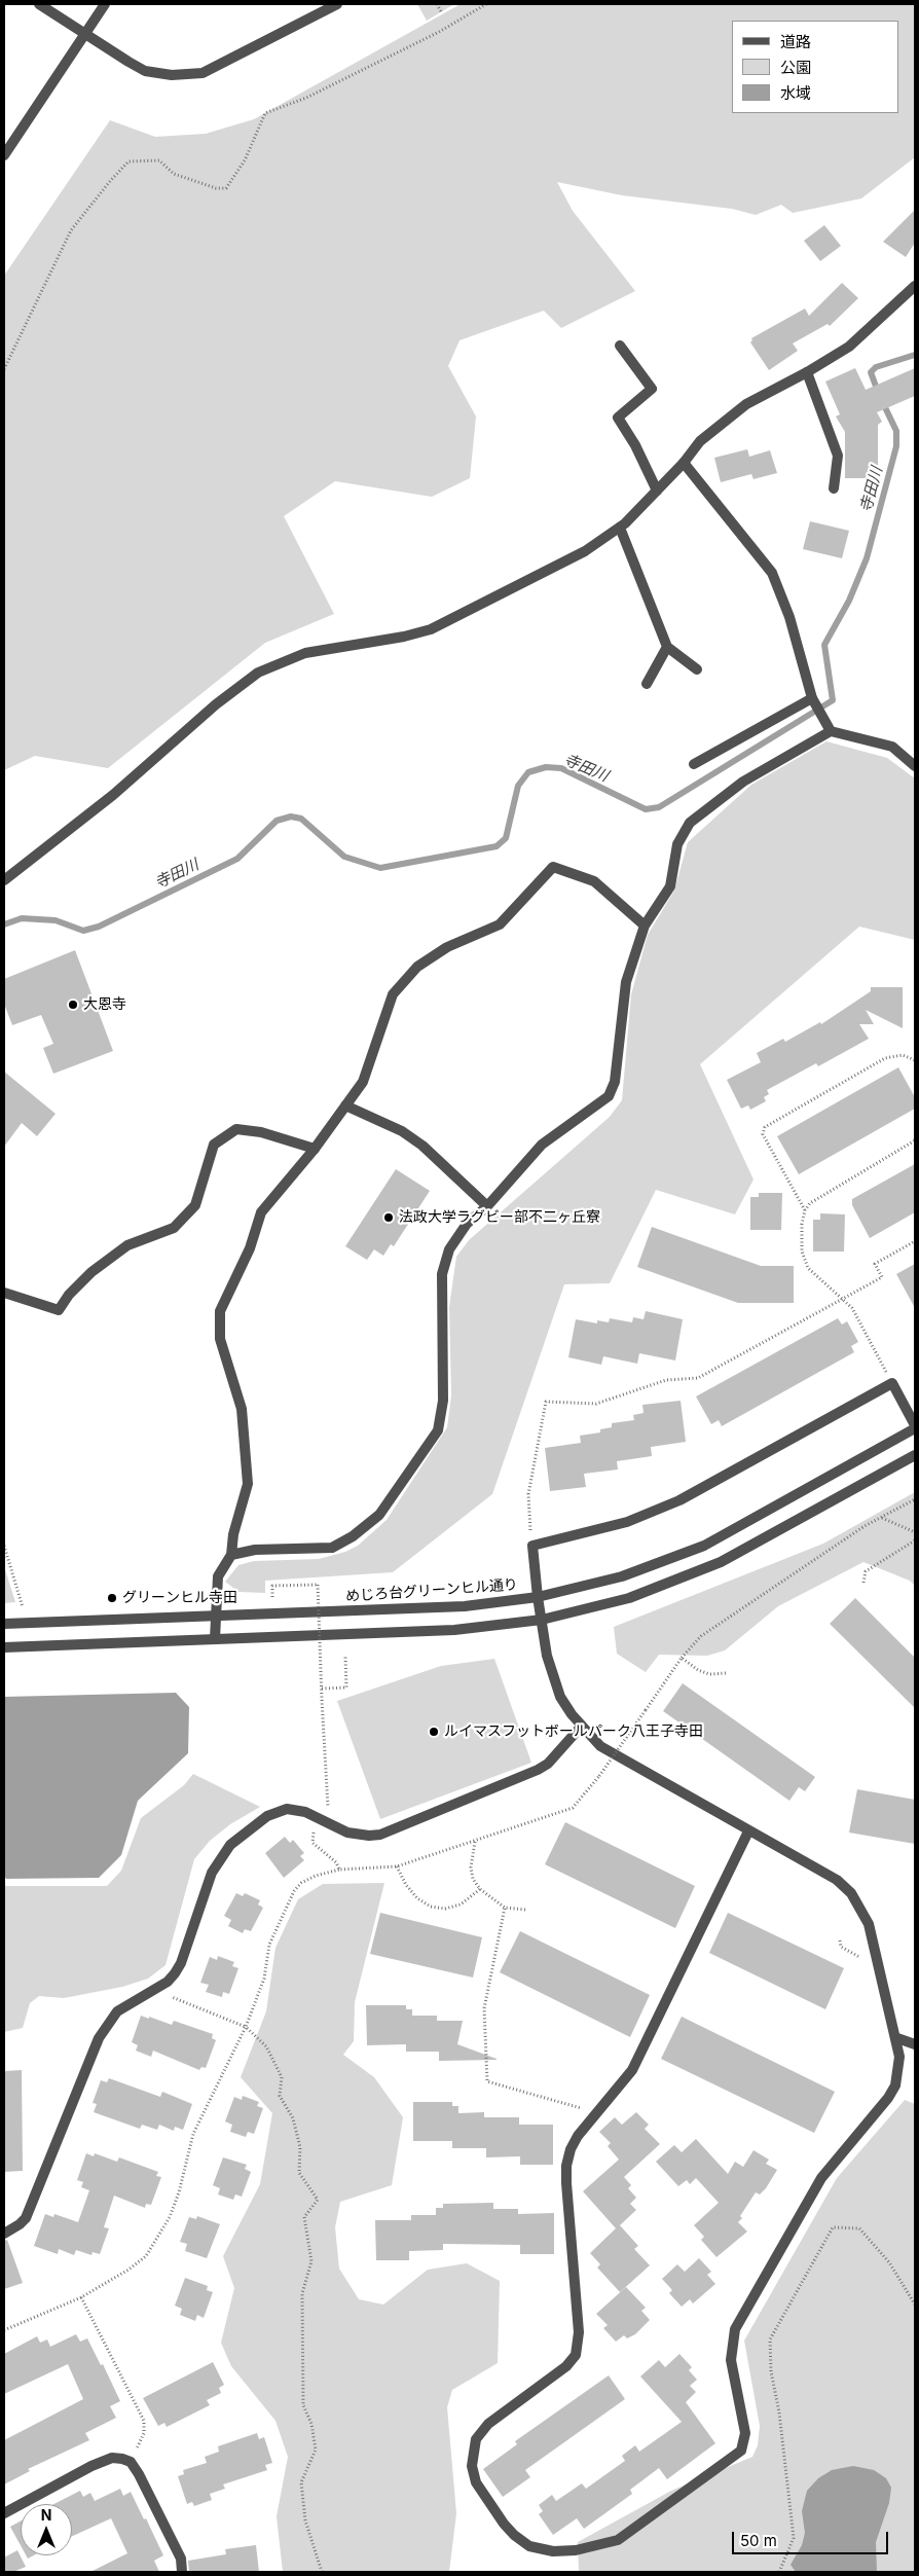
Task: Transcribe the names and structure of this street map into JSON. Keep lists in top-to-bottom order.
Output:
{
  "streets": {
    "street": ["めじろ台グリーンヒル通り"]
  },
  "water": ["寺田川"],
  "places": [
    "大恩寺",
    "法政大学ラグビー部不二ヶ丘寮",
    "グリーンヒル寺田",
    "ルイマスフットボールパーク八王子寺田"
  ],
  "legend": ["道路", "公園", "水域"],
  "scale_bar": "50 m",
  "north": "top"
}
